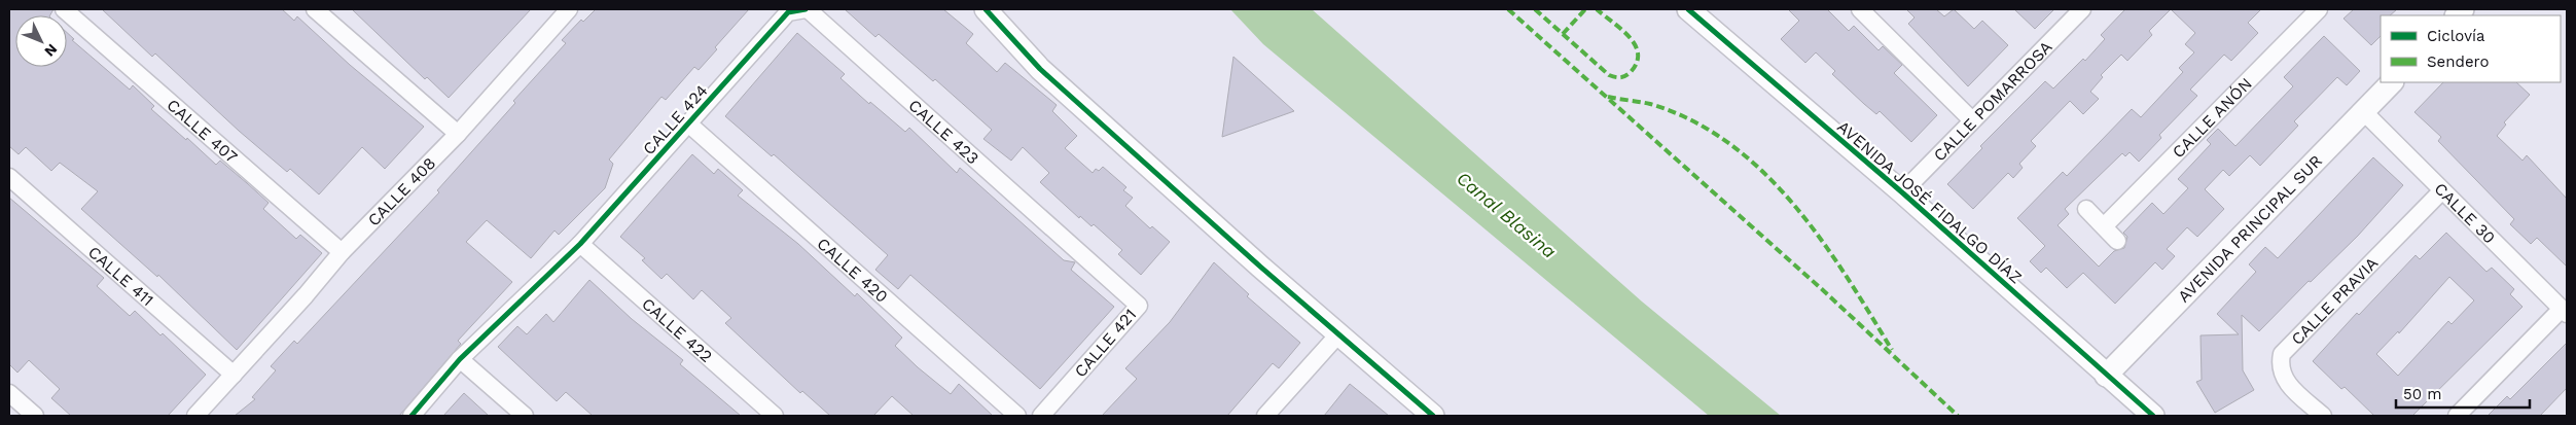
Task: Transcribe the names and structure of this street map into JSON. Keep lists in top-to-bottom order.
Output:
{
  "streets": {
    "street": [
      "CALLE POMARROSA",
      "CALLE ANÓN",
      "CALLE 424",
      "CALLE 407",
      "CALLE 423",
      "CALLE 408",
      "AVENIDA JOSÉ FIDALGO DÍAZ",
      "CALLE 30",
      "AVENIDA PRINCIPAL SUR",
      "CALLE 420",
      "CALLE 411",
      "CALLE PRAVIA",
      "CALLE 422",
      "CALLE 421"
    ]
  },
  "crossings": [
    ["CALLE POMARROSA", "AVENIDA JOSÉ FIDALGO DÍAZ"],
    ["CALLE 424", "CALLE 423"],
    ["CALLE 424", "CALLE 420"],
    ["CALLE 424", "CALLE 422"],
    ["CALLE 407", "CALLE 408"],
    ["CALLE 423", "CALLE 421"],
    ["CALLE 408", "CALLE 411"],
    ["AVENIDA JOSÉ FIDALGO DÍAZ", "AVENIDA PRINCIPAL SUR"],
    ["CALLE 30", "AVENIDA PRINCIPAL SUR"],
    ["CALLE 30", "CALLE PRAVIA"]
  ],
  "water": ["Canal Blasina"],
  "legend": ["Ciclovía", "Sendero"],
  "scale_bar": "50 m",
  "north": "bottom right"
}
